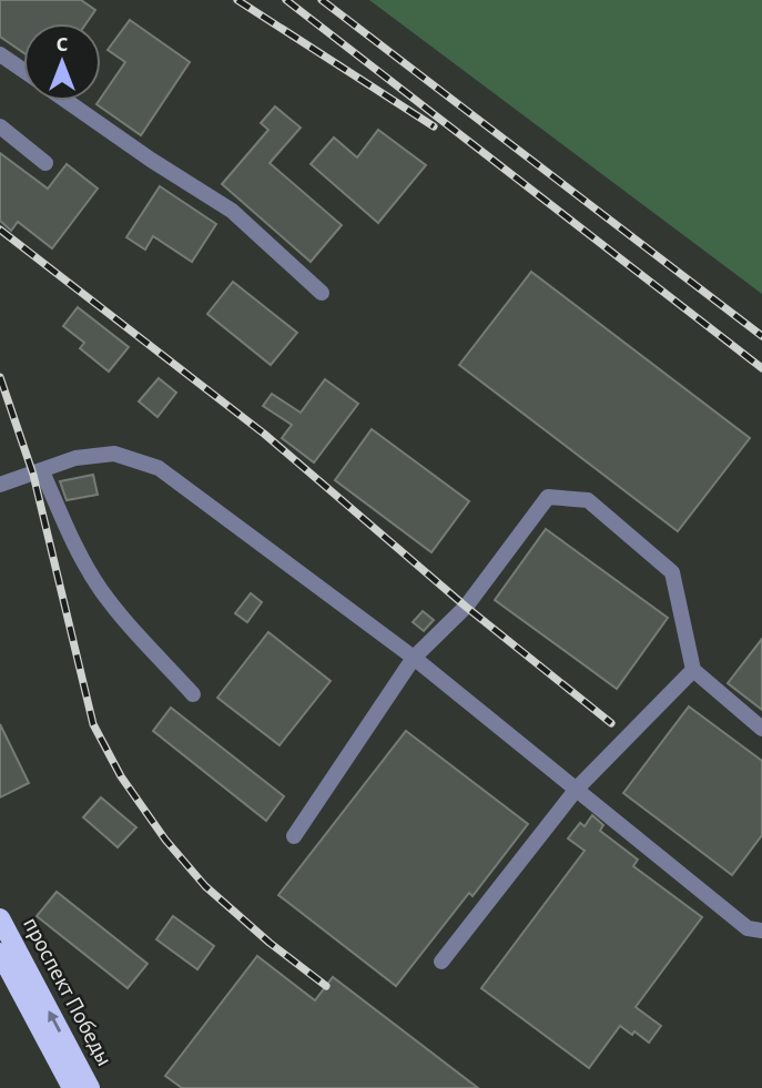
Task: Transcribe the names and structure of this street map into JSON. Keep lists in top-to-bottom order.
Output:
{
  "streets": {
    "main road": ["проспект Победы"]
  },
  "north": "top"
}
